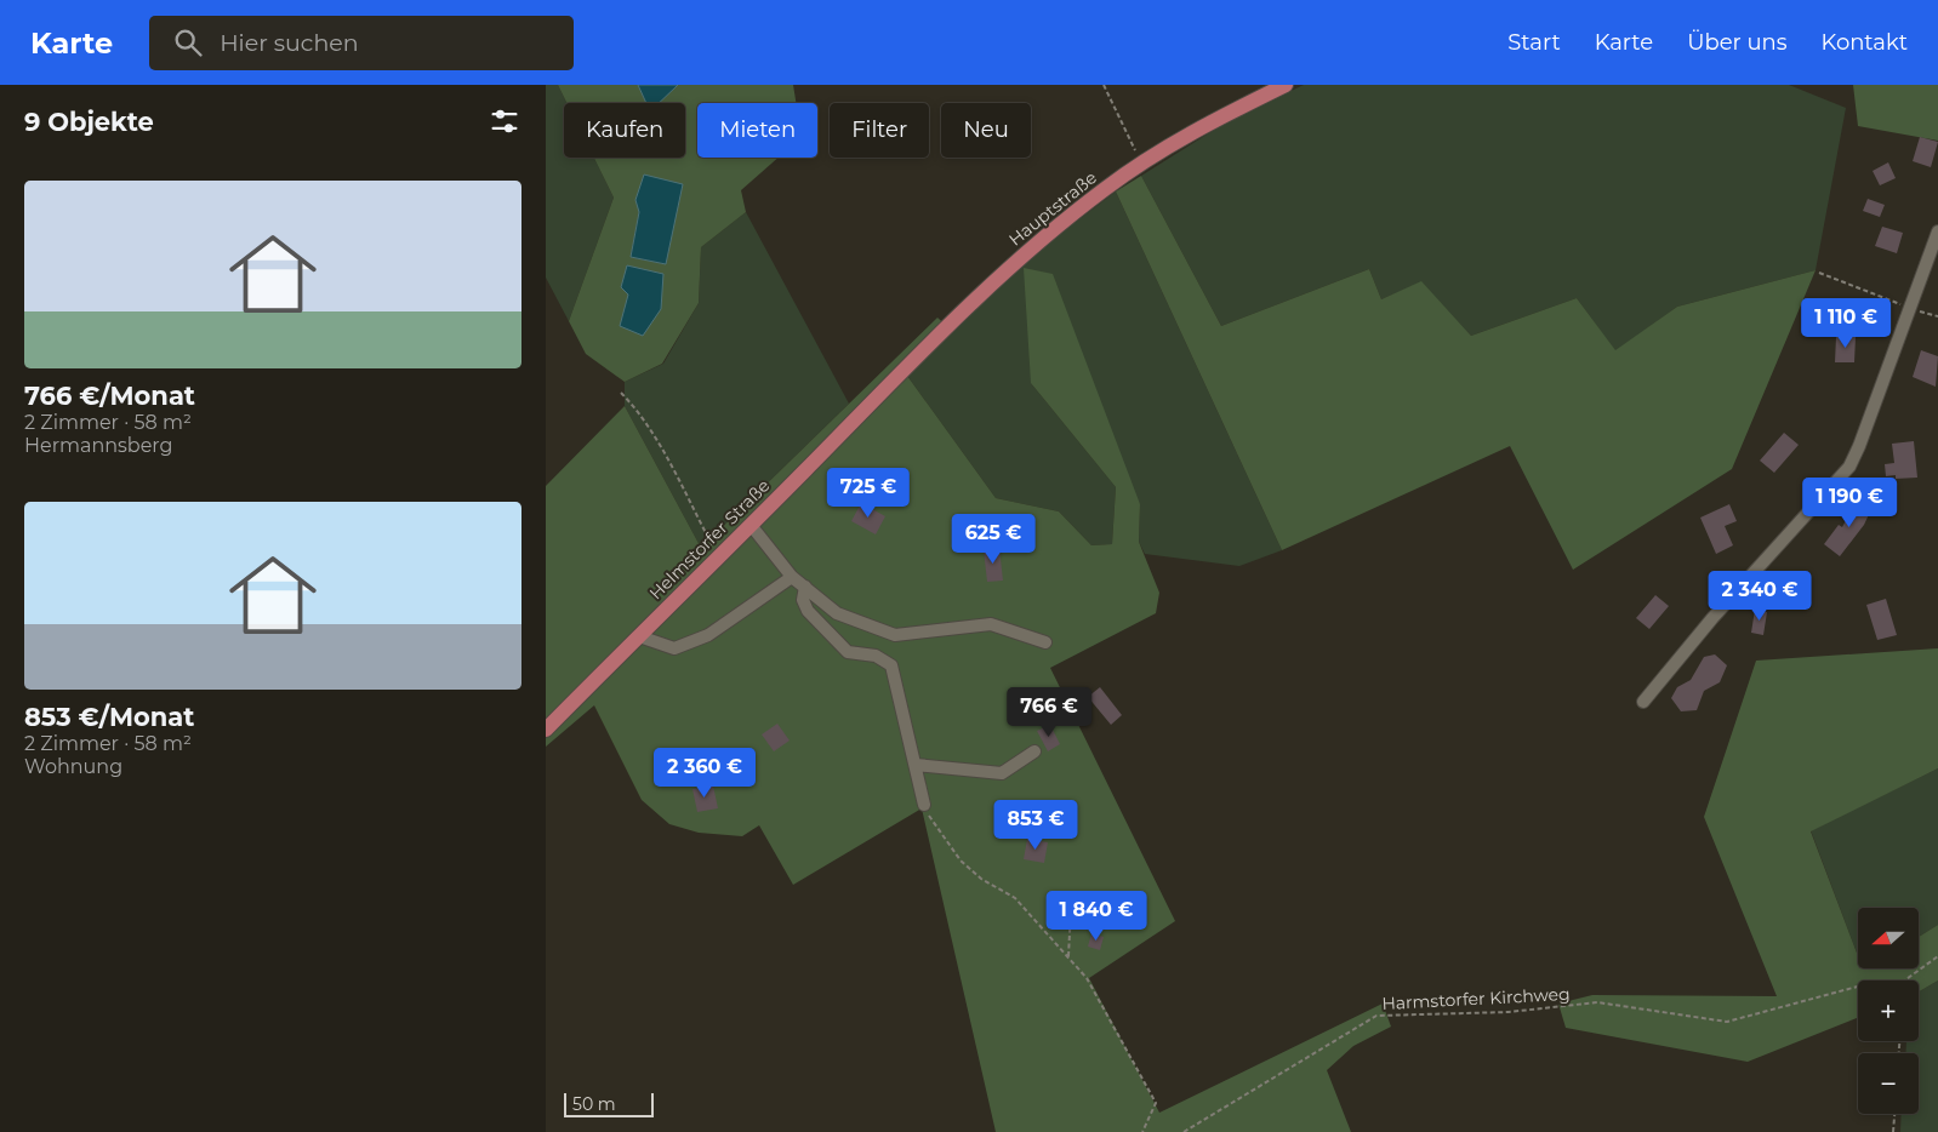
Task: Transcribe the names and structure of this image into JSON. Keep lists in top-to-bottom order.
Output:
{
  "streets": {
    "main road": ["Hauptstraße", "Helmstorfer Straße"],
    "path": ["Harmstorfer Kirchweg"]
  },
  "crossings": [
    ["Hauptstraße", "Helmstorfer Straße"]
  ],
  "scale_bar": "50 m",
  "north": "left",
  "page": {
    "header": "Karte",
    "search": "Hier suchen",
    "nav": [
      "Start",
      "Karte",
      "Über uns",
      "Kontakt"
    ],
    "heading": "9 Objekte",
    "chip": [
      "Kaufen",
      "Mieten",
      "Filter",
      "Neu"
    ],
    "list": [
      {
        "name": "766 €/Monat",
        "note": "2 Zimmer · 58 m² · Hermannsberg"
      },
      {
        "name": "853 €/Monat",
        "note": "2 Zimmer · 58 m² · Wohnung"
      }
    ],
    "price": [
      "1 110 €",
      "725 €",
      "1 190 €",
      "625 €",
      "2 340 €",
      "766 €",
      "2 360 €",
      "853 €",
      "1 840 €"
    ],
    "map_buttons": ["+", "−"],
    "scale": "50 m"
  }
}
